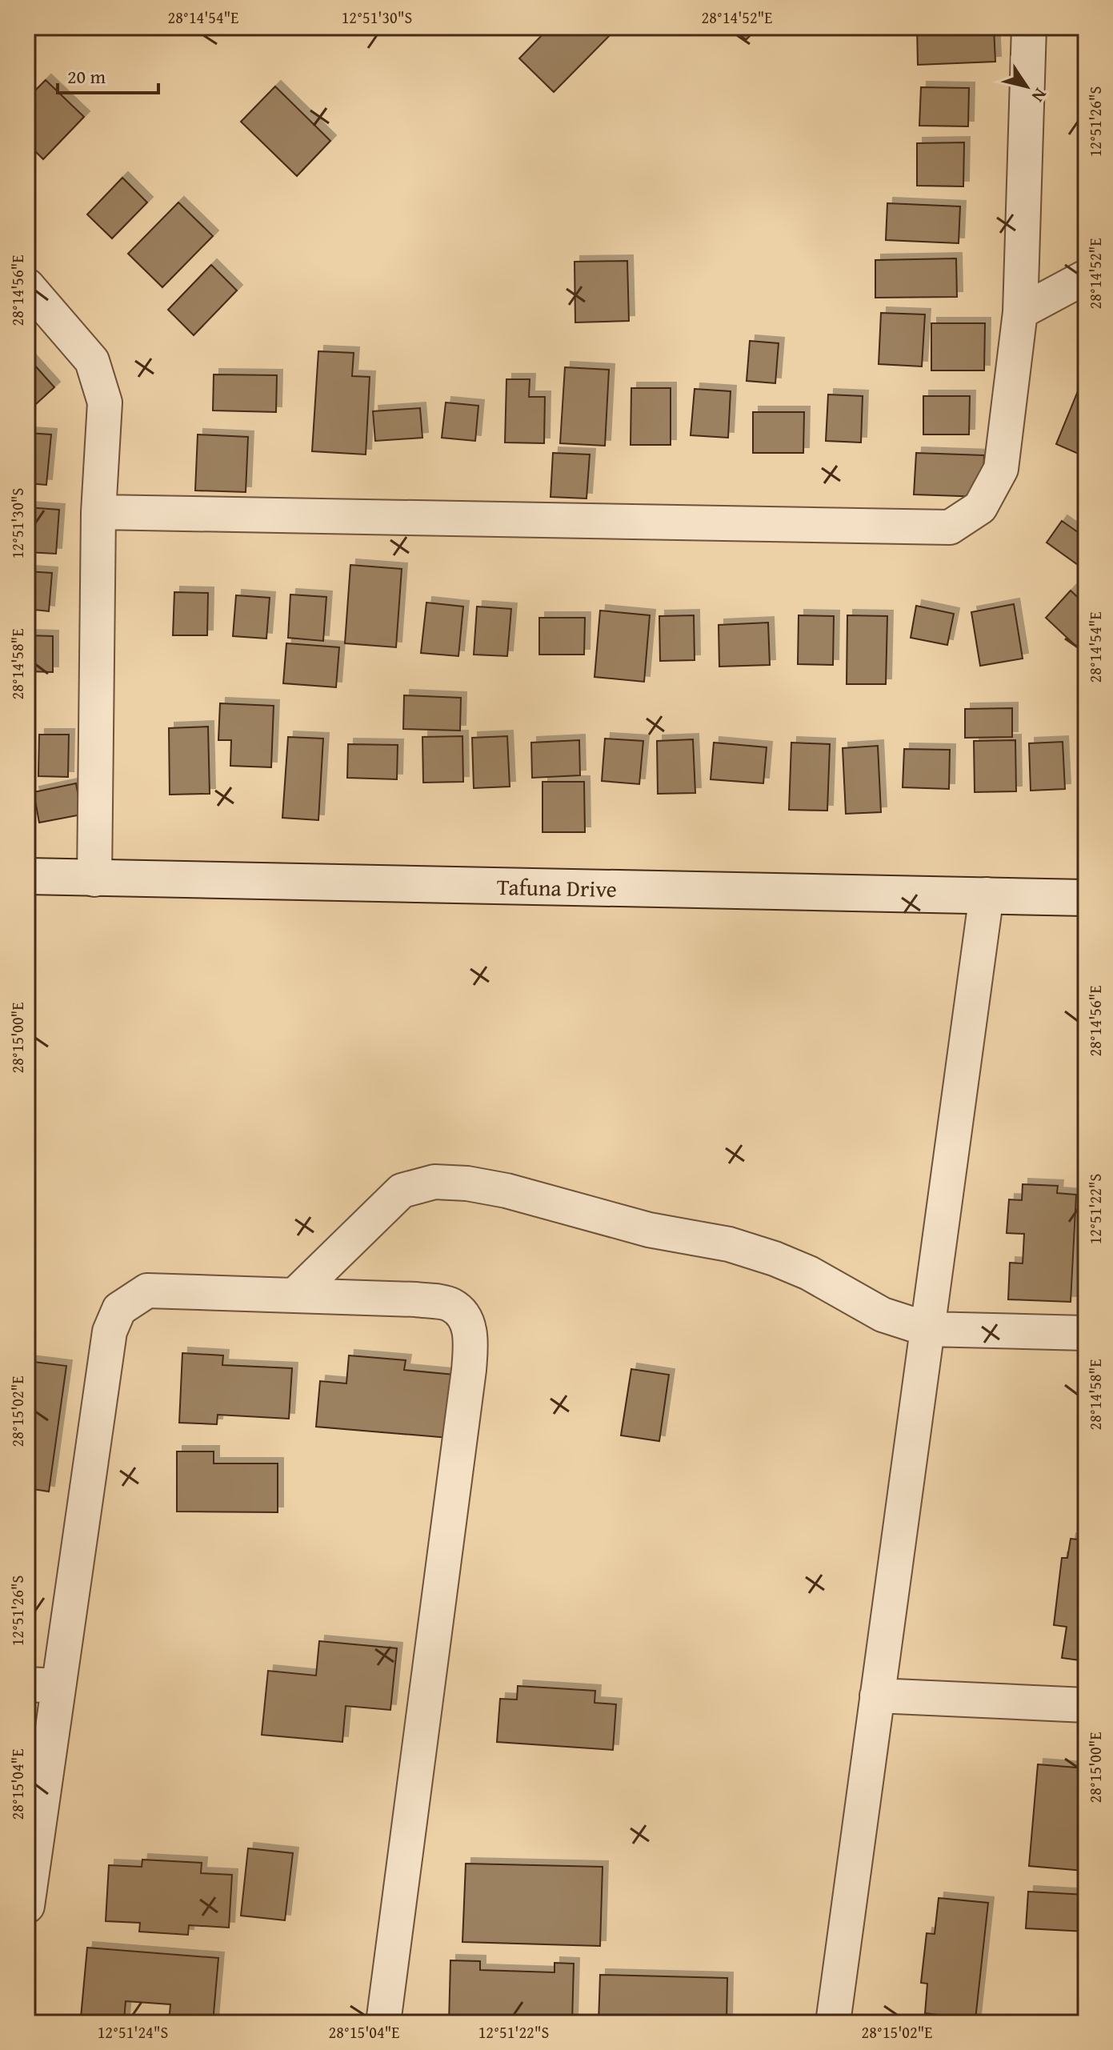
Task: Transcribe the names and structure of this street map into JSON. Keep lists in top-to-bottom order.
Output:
{
  "streets": {
    "main road": ["Tafuna Drive"]
  },
  "scale_bar": "20 m",
  "north": "bottom right",
  "coordinates": [
    "28°14'54\"E",
    "12°51'30\"S",
    "28°14'52\"E",
    "12°51'26\"S",
    "28°14'56\"E",
    "28°14'58\"E",
    "28°15'00\"E",
    "12°51'22\"S",
    "28°15'02\"E",
    "28°15'04\"E",
    "12°51'24\"S"
  ]
}
